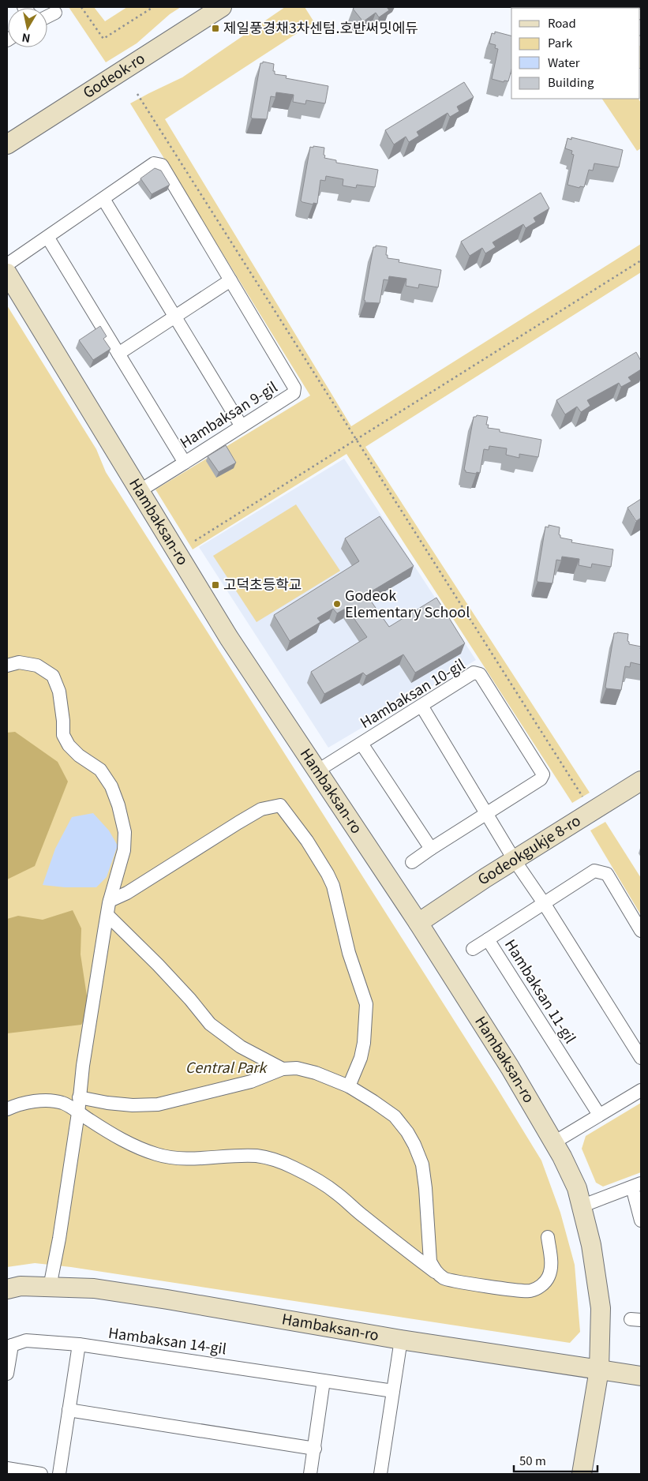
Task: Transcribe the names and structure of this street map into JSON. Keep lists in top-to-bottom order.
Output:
{
  "streets": {
    "street": [
      "Godeok-ro",
      "Hambaksan 9-gil",
      "Hambaksan-ro",
      "Hambaksan 10-gil",
      "Godeokgukje 8-ro",
      "Hambaksan 11-gil",
      "Hambaksan 14-gil"
    ]
  },
  "crossings": [
    ["Hambaksan-ro", "Hambaksan 10-gil"],
    ["Hambaksan-ro", "Godeokgukje 8-ro"]
  ],
  "parks": ["Central Park"],
  "places": {
    "transit": ["제일풍경채3차센텀.호반써밋에듀", "고덕초등학교"],
    "other": ["Godeok Elementary School"]
  },
  "legend": [
    "Road",
    "Park",
    "Water",
    "Building"
  ],
  "scale_bar": "50 m",
  "north": "bottom"
}
